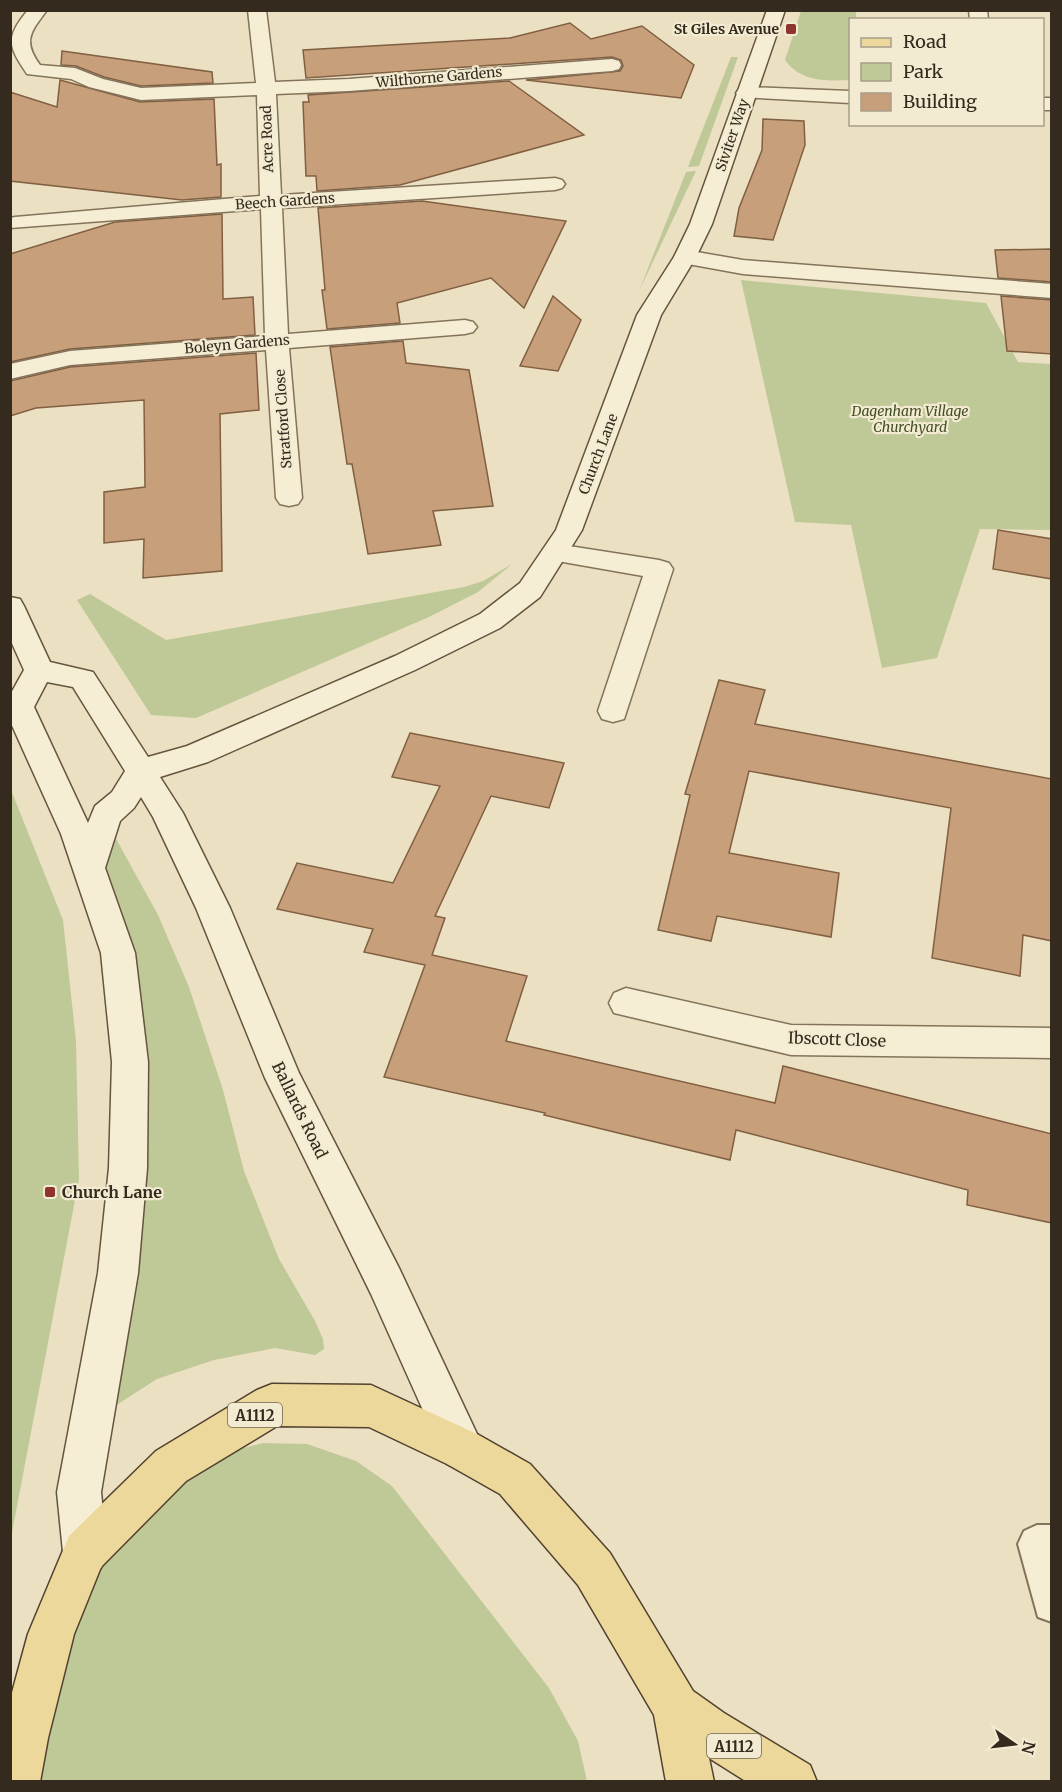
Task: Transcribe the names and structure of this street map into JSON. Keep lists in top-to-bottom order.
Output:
{
  "streets": {
    "main road": ["A1112"],
    "street": [
      "Wilthorne Gardens",
      "Siviter Way",
      "Acre Road",
      "Beech Gardens",
      "Boleyn Gardens",
      "Stratford Close",
      "Church Lane",
      "Ibscott Close",
      "Ballards Road"
    ]
  },
  "crossings": [
    ["Wilthorne Gardens", "Acre Road"],
    ["Siviter Way", "Church Lane"],
    ["Acre Road", "Beech Gardens"],
    ["Acre Road", "Boleyn Gardens"],
    ["Acre Road", "Stratford Close"],
    ["Boleyn Gardens", "Stratford Close"],
    ["Church Lane", "Ballards Road"],
    ["Ballards Road", "A1112"]
  ],
  "parks": ["Dagenham Village Churchyard"],
  "places": {
    "transit": ["St Giles Avenue", "Church Lane"]
  },
  "legend": ["Road", "Park", "Building"],
  "north": "right"
}
